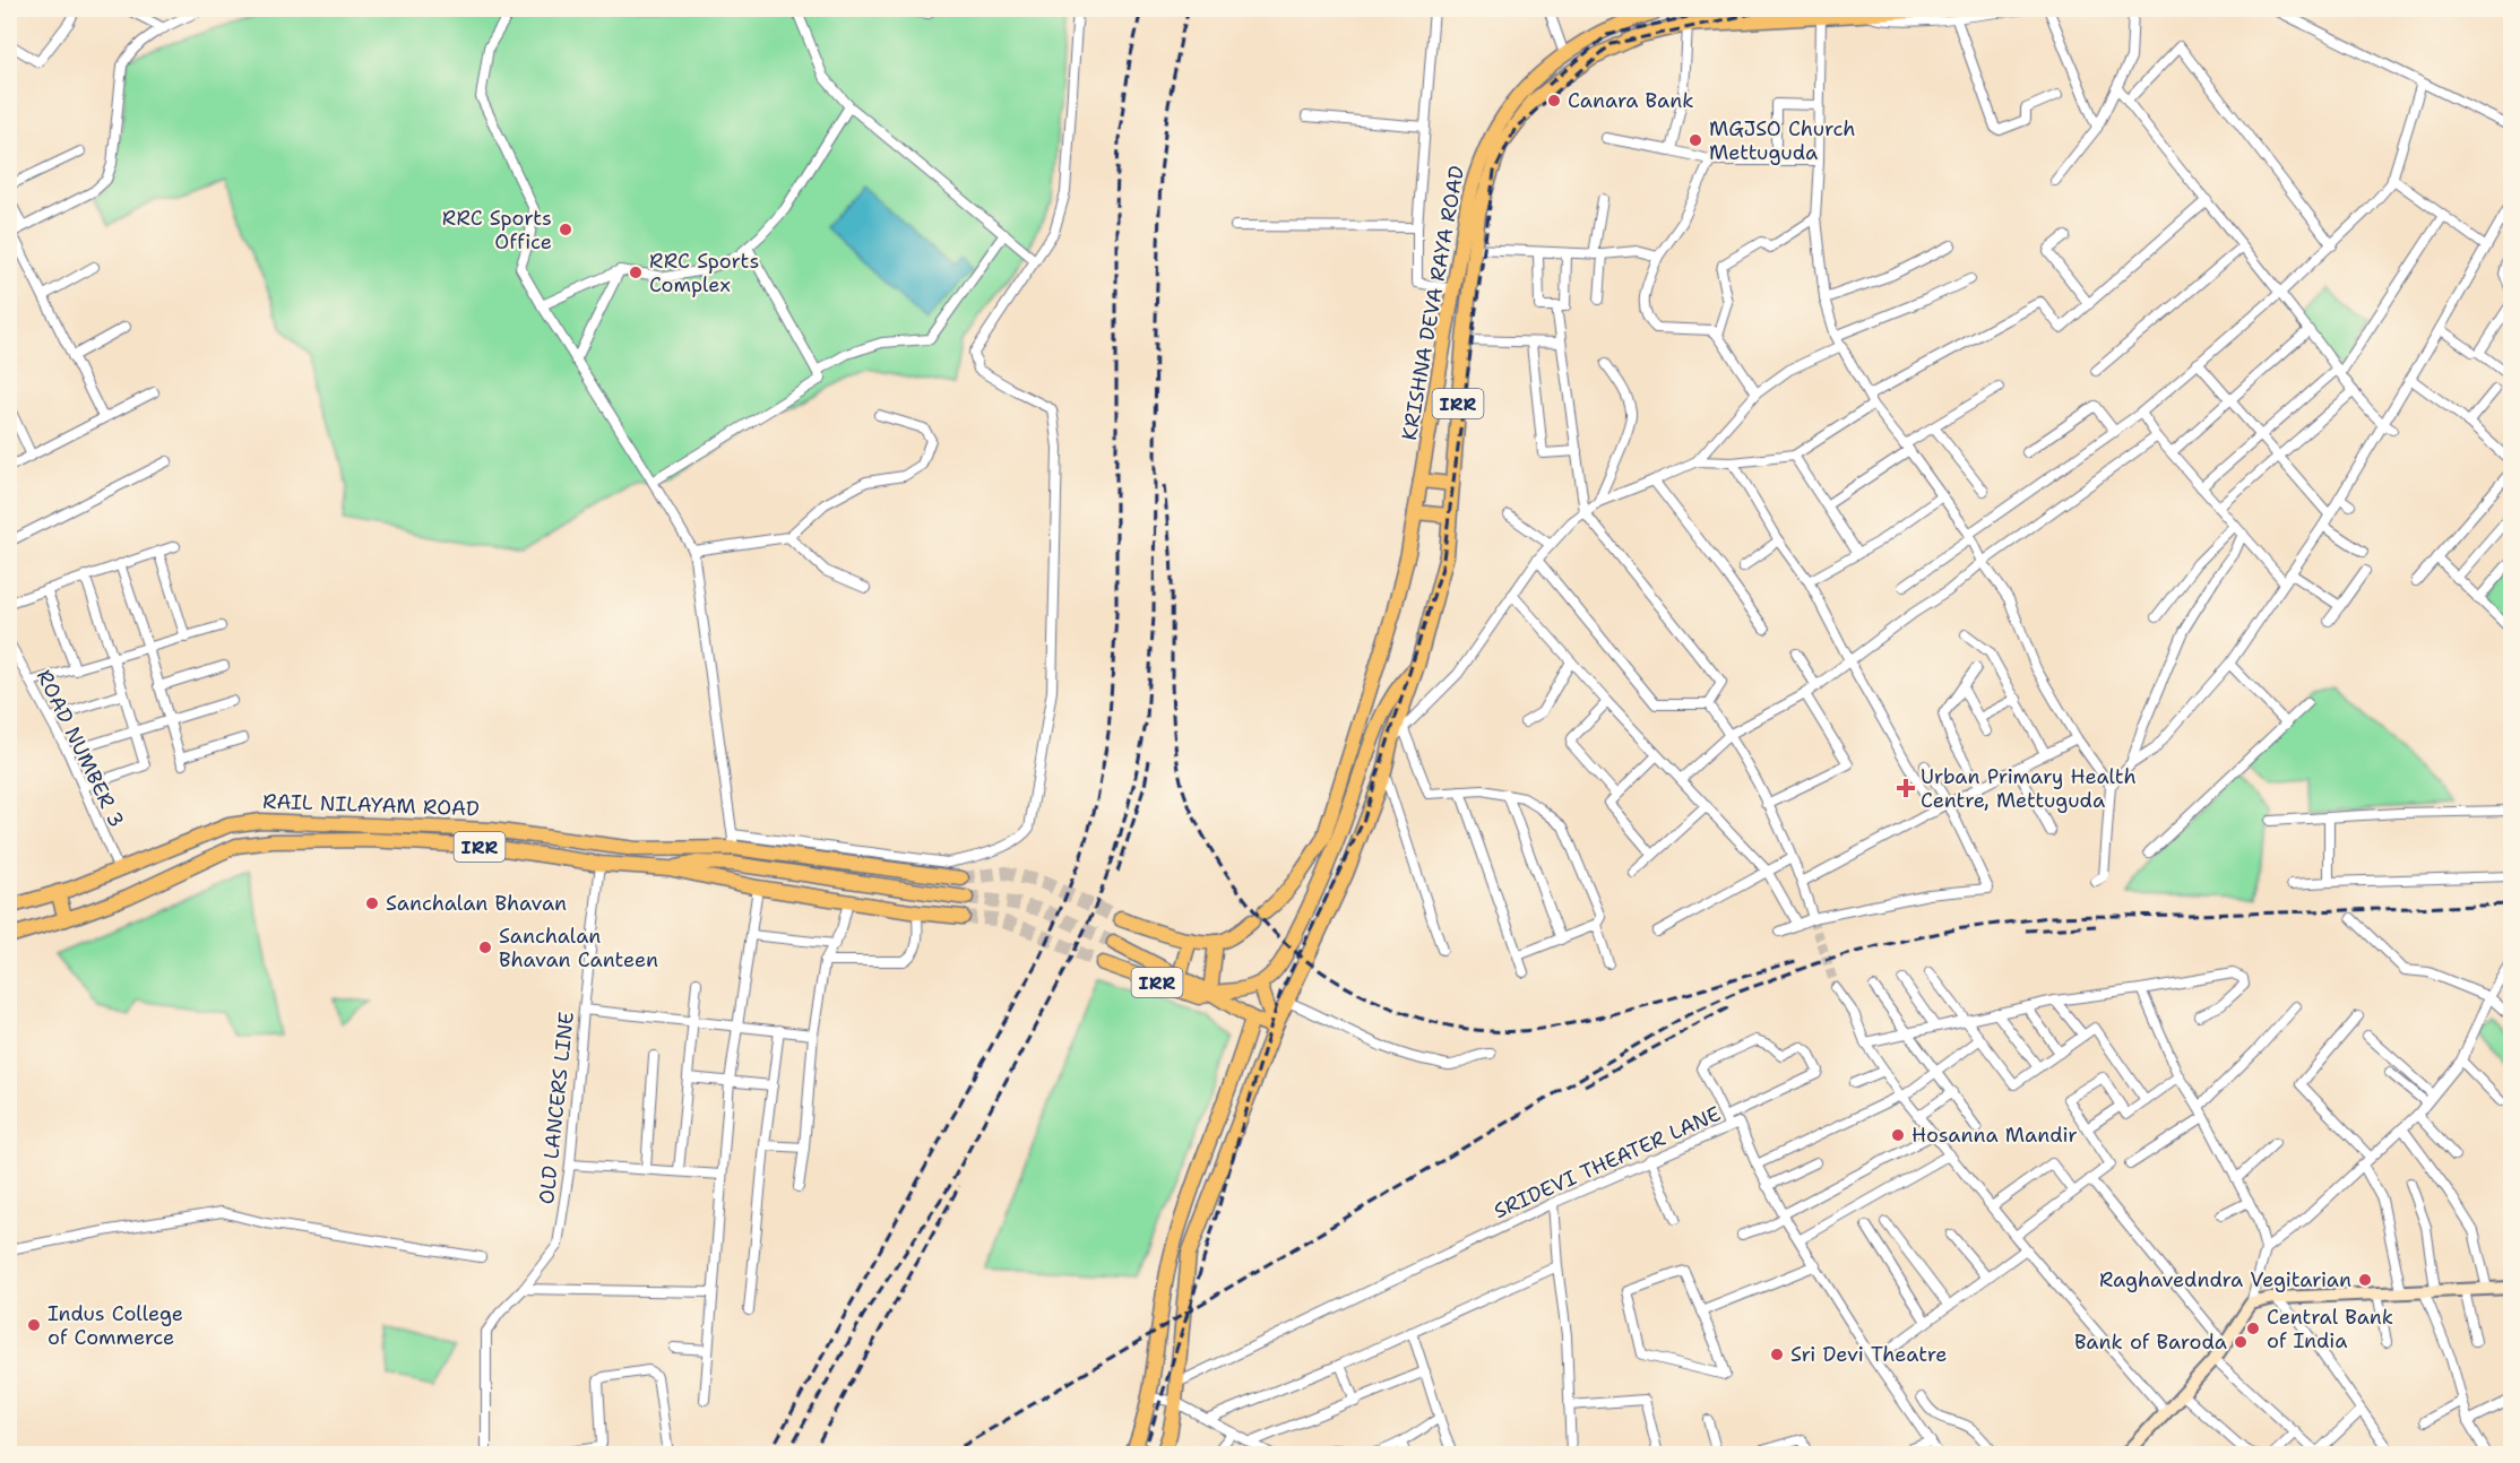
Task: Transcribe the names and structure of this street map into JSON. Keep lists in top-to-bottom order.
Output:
{
  "streets": {
    "main road": ["KRISHNA DEVA RAYA ROAD", "IRR", "RAIL NILAYAM ROAD"],
    "street": ["ROAD NUMBER 3", "OLD LANCERS LINE", "SRIDEVI THEATER LANE"]
  },
  "crossings": [
    ["KRISHNA DEVA RAYA ROAD", "IRR"],
    ["KRISHNA DEVA RAYA ROAD", "SRIDEVI THEATER LANE"],
    ["ROAD NUMBER 3", "RAIL NILAYAM ROAD"],
    ["RAIL NILAYAM ROAD", "OLD LANCERS LINE"]
  ],
  "places": {
    "other": [
      "Canara Bank",
      "MGJSO Church Mettuguda",
      "RRC Sports Office",
      "RRC Sports Complex",
      "Sanchalan Bhavan",
      "Sanchalan Bhavan Canteen",
      "Hosanna Mandir",
      "Raghavedndra Vegitarian",
      "Indus College of Commerce",
      "Central Bank of India",
      "Bank of Baroda",
      "Sri Devi Theatre"
    ],
    "health": ["Urban Primary Health Centre, Mettuguda"]
  }
}
